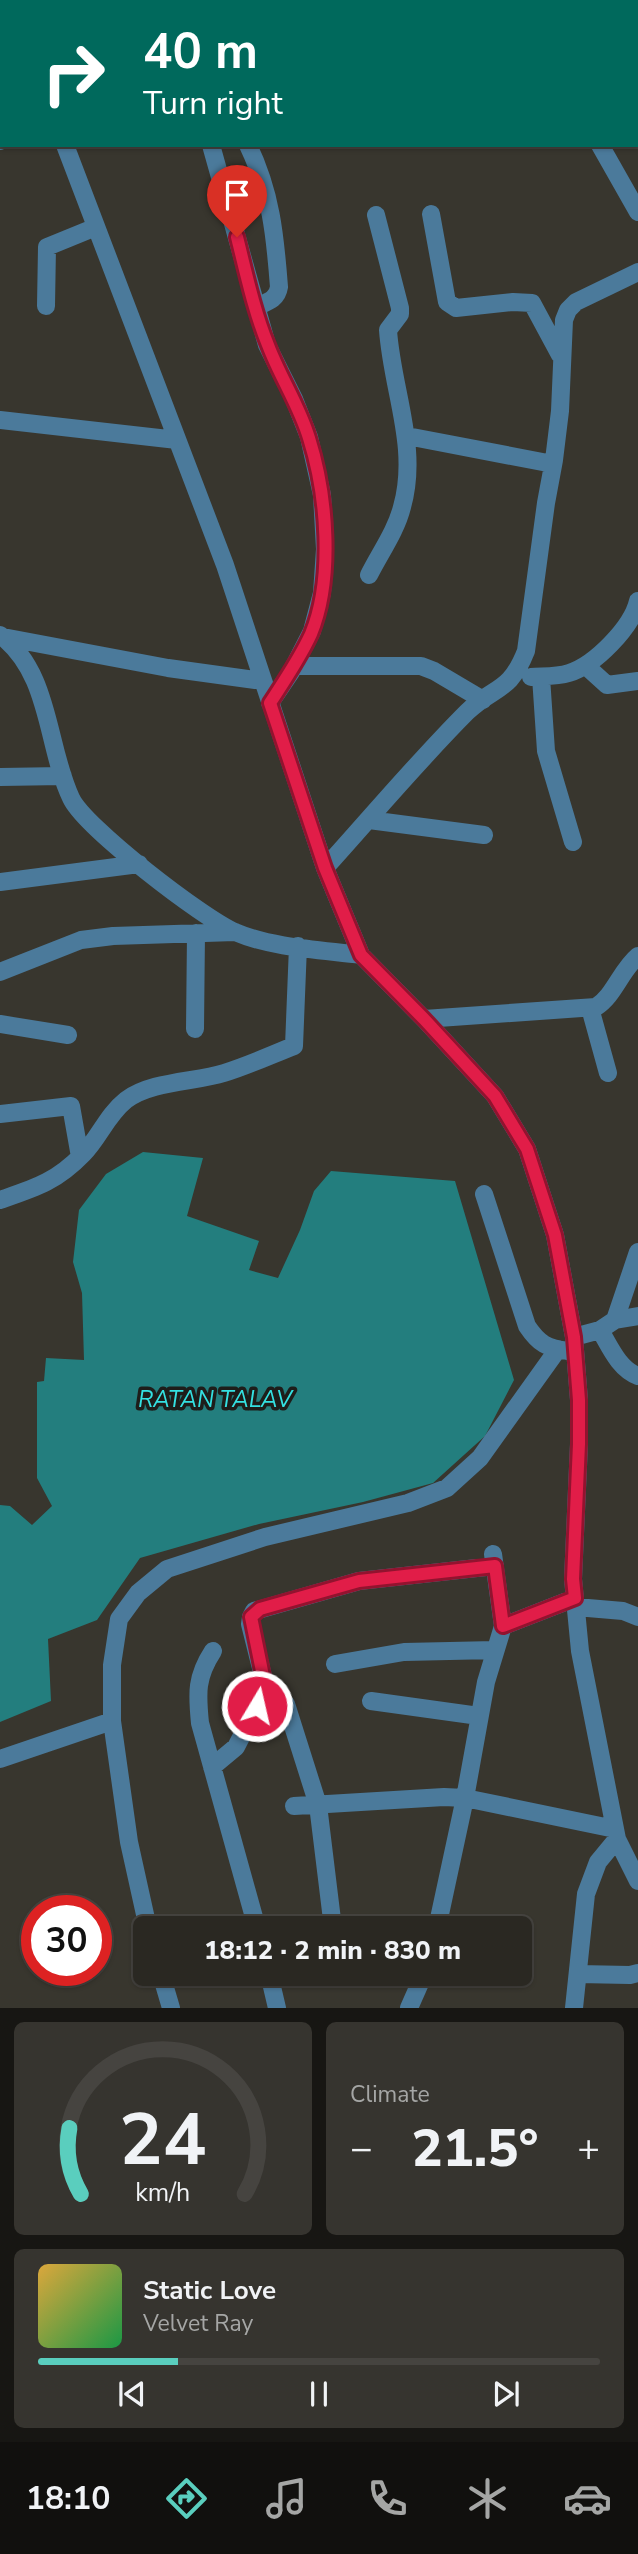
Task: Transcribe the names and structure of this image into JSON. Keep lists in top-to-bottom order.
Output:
{
  "water": ["RATAN TALAV"],
  "page": {
    "turn": ["40 m", "Turn right"],
    "limit": "30",
    "trip": "18:12 · 2 min · 830 m",
    "tile": "Climate",
    "heat": ["−", "21.5°", "+"],
    "song": ["Static Love", "Velvet Ray"],
    "tabs": "18:10",
    "gauge": ["24", "km/h"]
  }
}
